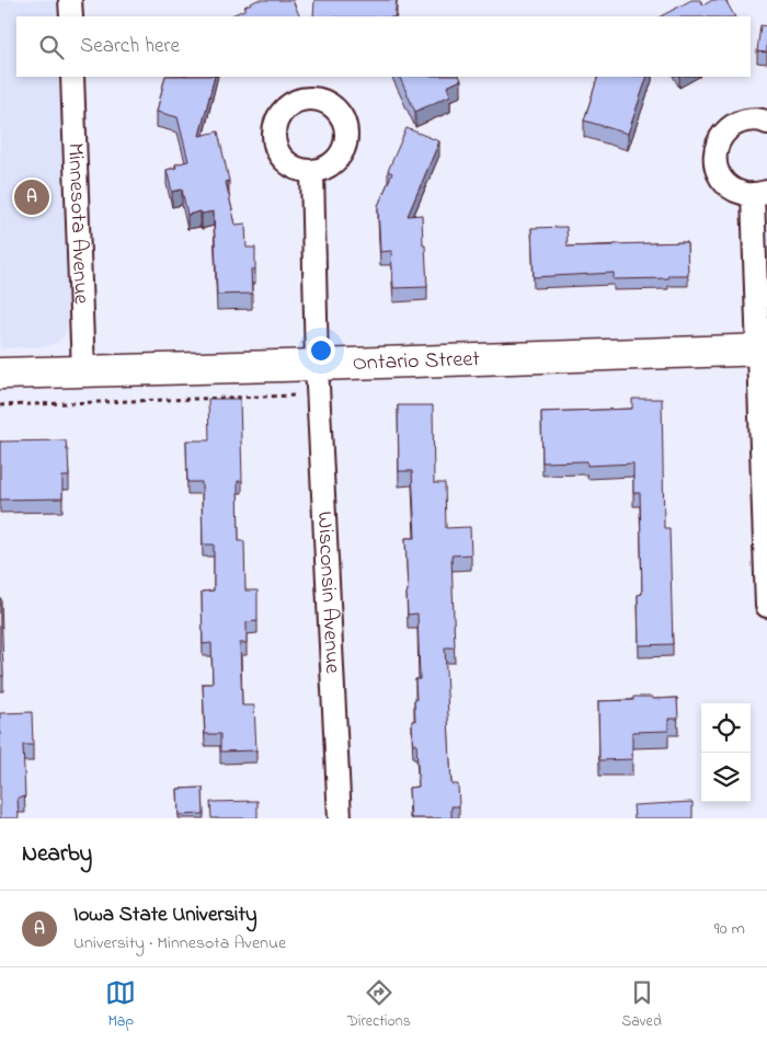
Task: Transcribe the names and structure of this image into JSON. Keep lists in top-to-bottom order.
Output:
{
  "streets": {
    "main road": ["Ontario Street"],
    "street": ["Minnesota Avenue", "Wisconsin Avenue"]
  },
  "crossings": [
    ["Minnesota Avenue", "Ontario Street"],
    ["Ontario Street", "Wisconsin Avenue"]
  ],
  "page": {
    "search": "Search here",
    "pins": "A",
    "heading": "Nearby",
    "list": [
      {
        "mark": "A",
        "name": "Iowa State University",
        "note": "University · Minnesota Avenue",
        "value": "90 m"
      }
    ],
    "nav": ["Map", "Directions", "Saved"]
  }
}
